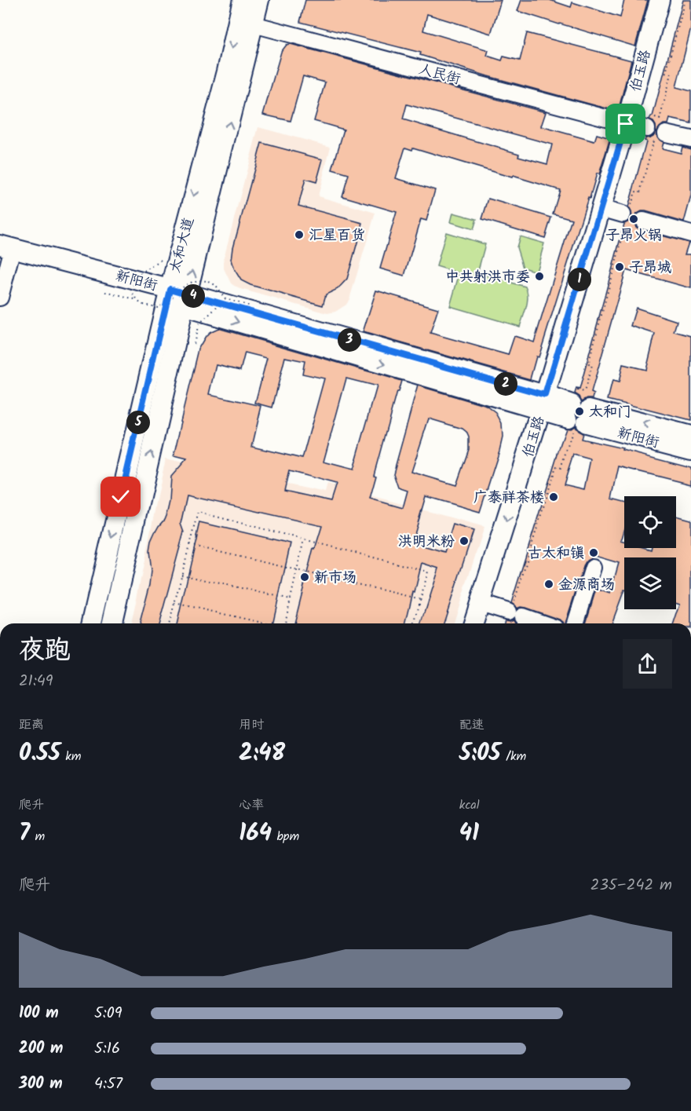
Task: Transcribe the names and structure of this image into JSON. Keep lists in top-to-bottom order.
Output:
{
  "streets": {
    "main road": ["伯玉路", "太和大道", "新阳街"],
    "street": ["人民街"]
  },
  "crossings": [
    ["伯玉路", "人民街"],
    ["伯玉路", "新阳街"],
    ["人民街", "太和大道"],
    ["太和大道", "新阳街"]
  ],
  "places": [
    "子昂火锅",
    "汇星百货",
    "子昂城",
    "中共射洪市委",
    "太和门",
    "广泰祥茶楼",
    "洪明米粉",
    "古太和镇",
    "新市场",
    "金源商场"
  ],
  "page": {
    "pins": [
      "1",
      "4",
      "3",
      "2",
      "5"
    ],
    "heading": ["夜跑", "21:49"],
    "stats": [
      ["距离", "0.55 km"],
      ["用时", "2:48"],
      ["配速", "5:05 /km"],
      ["爬升", "7 m"],
      ["心率", "164 bpm"],
      ["kcal", "41"]
    ],
    "chart": ["爬升", "235–242 m"],
    "list": [
      {
        "name": "100 m",
        "note": "5:09"
      },
      {
        "name": "200 m",
        "note": "5:16"
      },
      {
        "name": "300 m",
        "note": "4:57"
      }
    ]
  }
}
